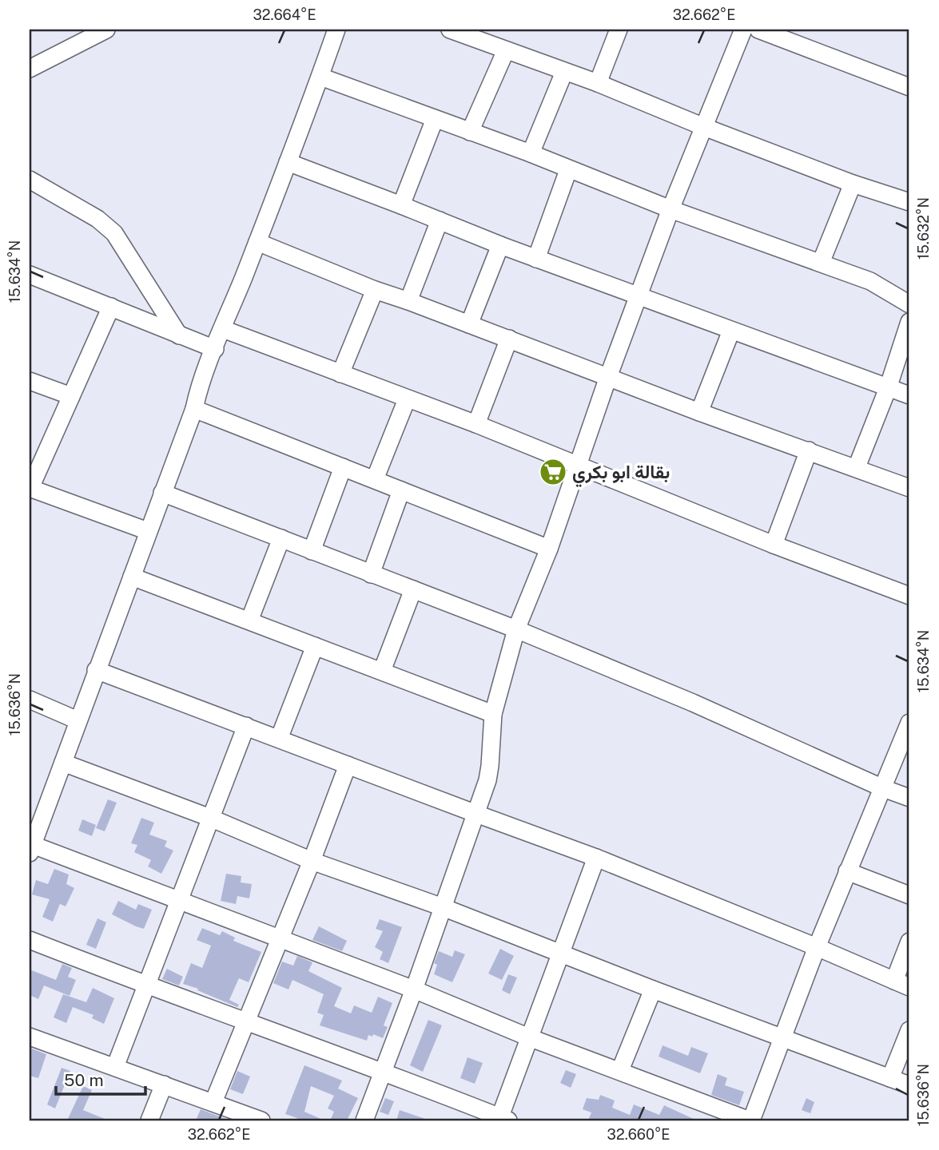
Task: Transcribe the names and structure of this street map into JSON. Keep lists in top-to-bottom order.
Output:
{
  "places": {
    "supermarket": ["بقالة ابو بكري"]
  },
  "scale_bar": "50 m",
  "coordinates": [
    "32.664°E",
    "32.662°E",
    "15.632°N",
    "15.634°N",
    "15.636°N",
    "32.660°E"
  ]
}
